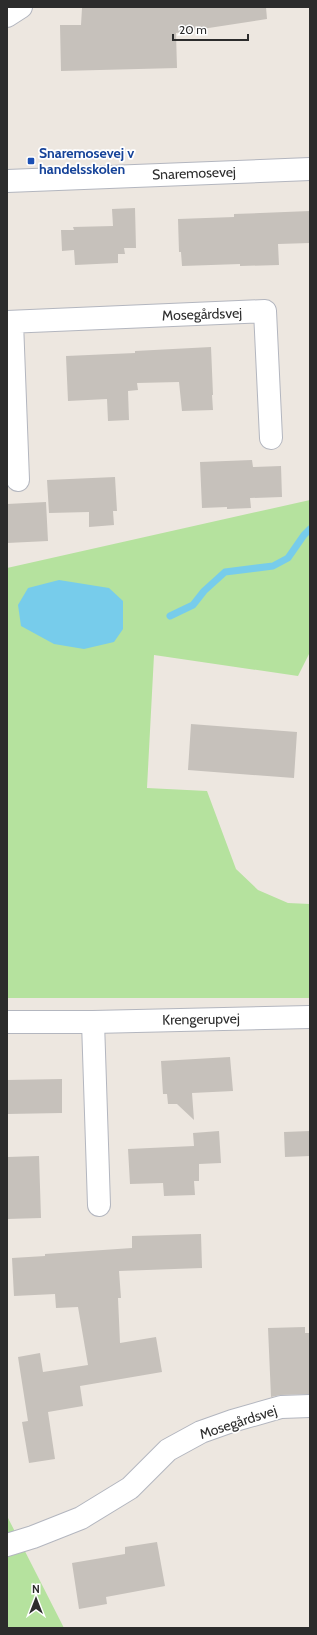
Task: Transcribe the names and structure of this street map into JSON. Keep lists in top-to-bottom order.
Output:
{
  "streets": {
    "street": ["Snaremosevej", "Mosegårdsvej", "Krengerupvej"]
  },
  "places": {
    "transit": ["Snaremosevej v handelsskolen"]
  },
  "scale_bar": "20 m",
  "north": "top"
}
